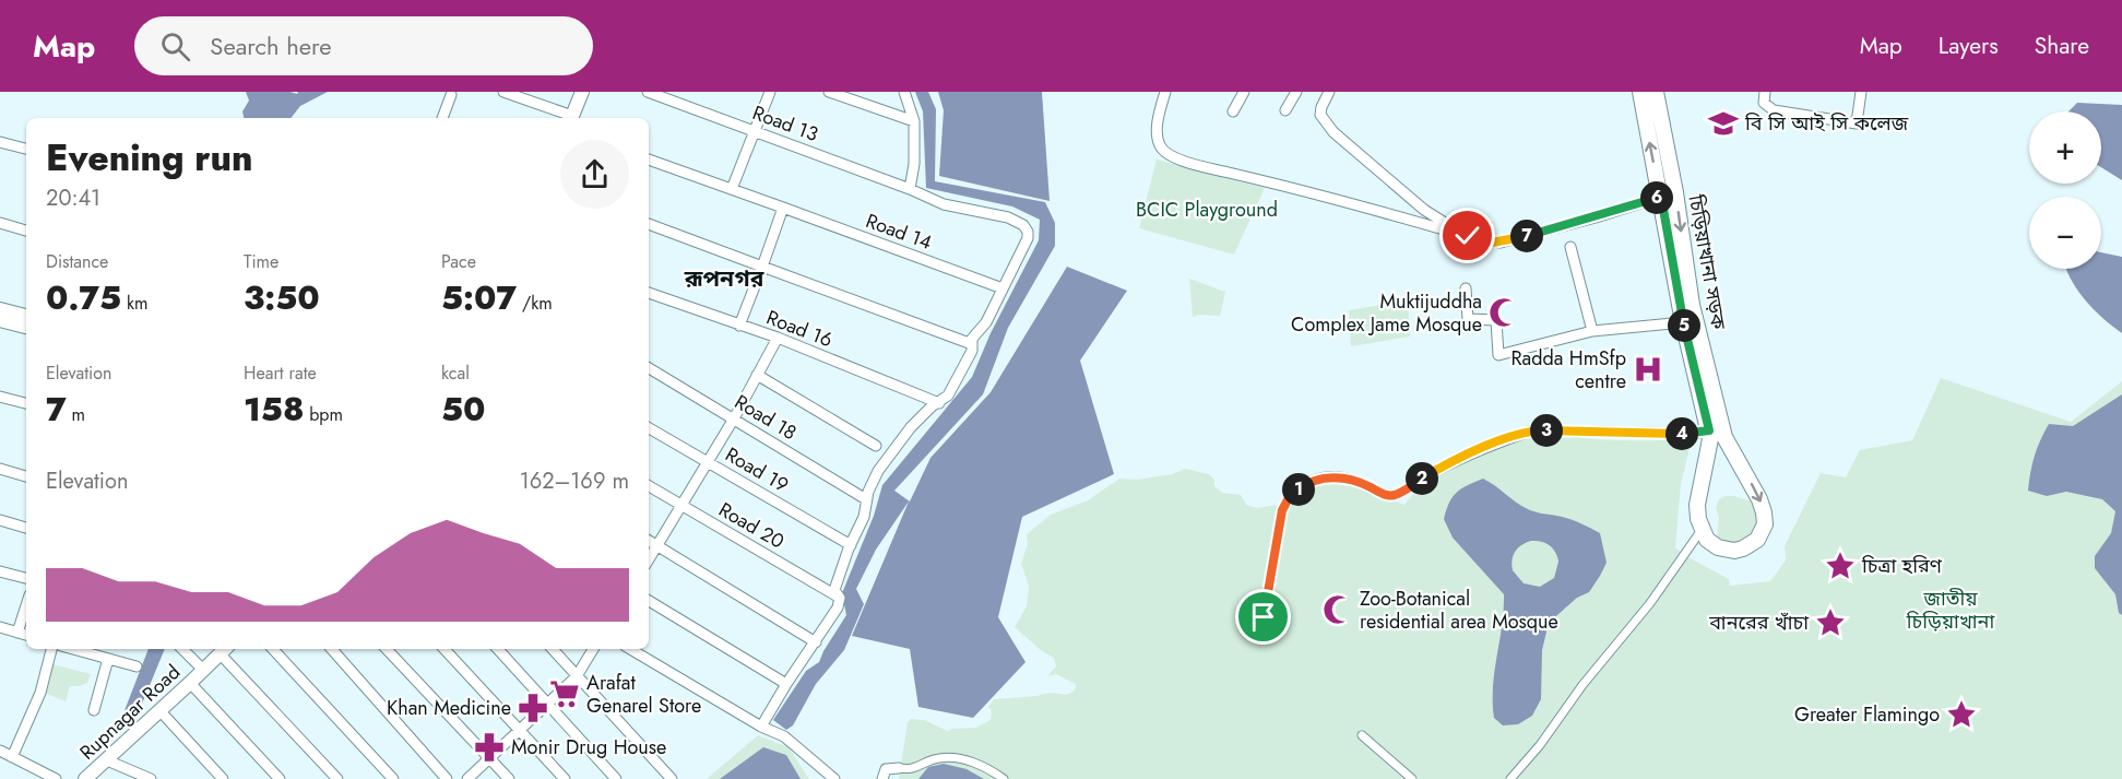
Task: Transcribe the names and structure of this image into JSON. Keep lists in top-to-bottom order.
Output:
{
  "streets": {
    "main road": ["চিড়িয়াখানা সড়ক"],
    "street": [
      "Road 13",
      "Road 14",
      "Road 16",
      "Road 18",
      "Road 19",
      "Road 20",
      "Rupnagar Road"
    ]
  },
  "crossings": [
    ["Road 13", "Road 14"]
  ],
  "districts": ["রূপনগর"],
  "parks": ["BCIC Playground", "জাতীয় চিড়িয়াখানা"],
  "places": {
    "school or university": ["বি সি আই সি কলেজ"],
    "mosque": ["Muktijuddha Complex Jame Mosque", "Zoo-Botanical residential area Mosque"],
    "hospital": ["Radda HmSfp centre"],
    "place": ["চিত্রা হরিণ", "বানরের খাঁচা", "Greater Flamingo"],
    "supermarket": ["Arafat Genarel Store"],
    "pharmacy": ["Khan Medicine", "Monir Drug House"]
  },
  "page": {
    "header": "Map",
    "search": "Search here",
    "nav": ["Map", "Layers", "Share"],
    "map_buttons": ["+", "−"],
    "heading": ["Evening run", "20:41"],
    "pins": [
      "6",
      "7",
      "5",
      "3",
      "4",
      "2",
      "1"
    ],
    "stats": [
      ["Distance", "0.75 km"],
      ["Time", "3:50"],
      ["Pace", "5:07 /km"],
      ["Elevation", "7 m"],
      ["Heart rate", "158 bpm"],
      ["kcal", "50"]
    ],
    "chart": ["Elevation", "162–169 m"]
  }
}
